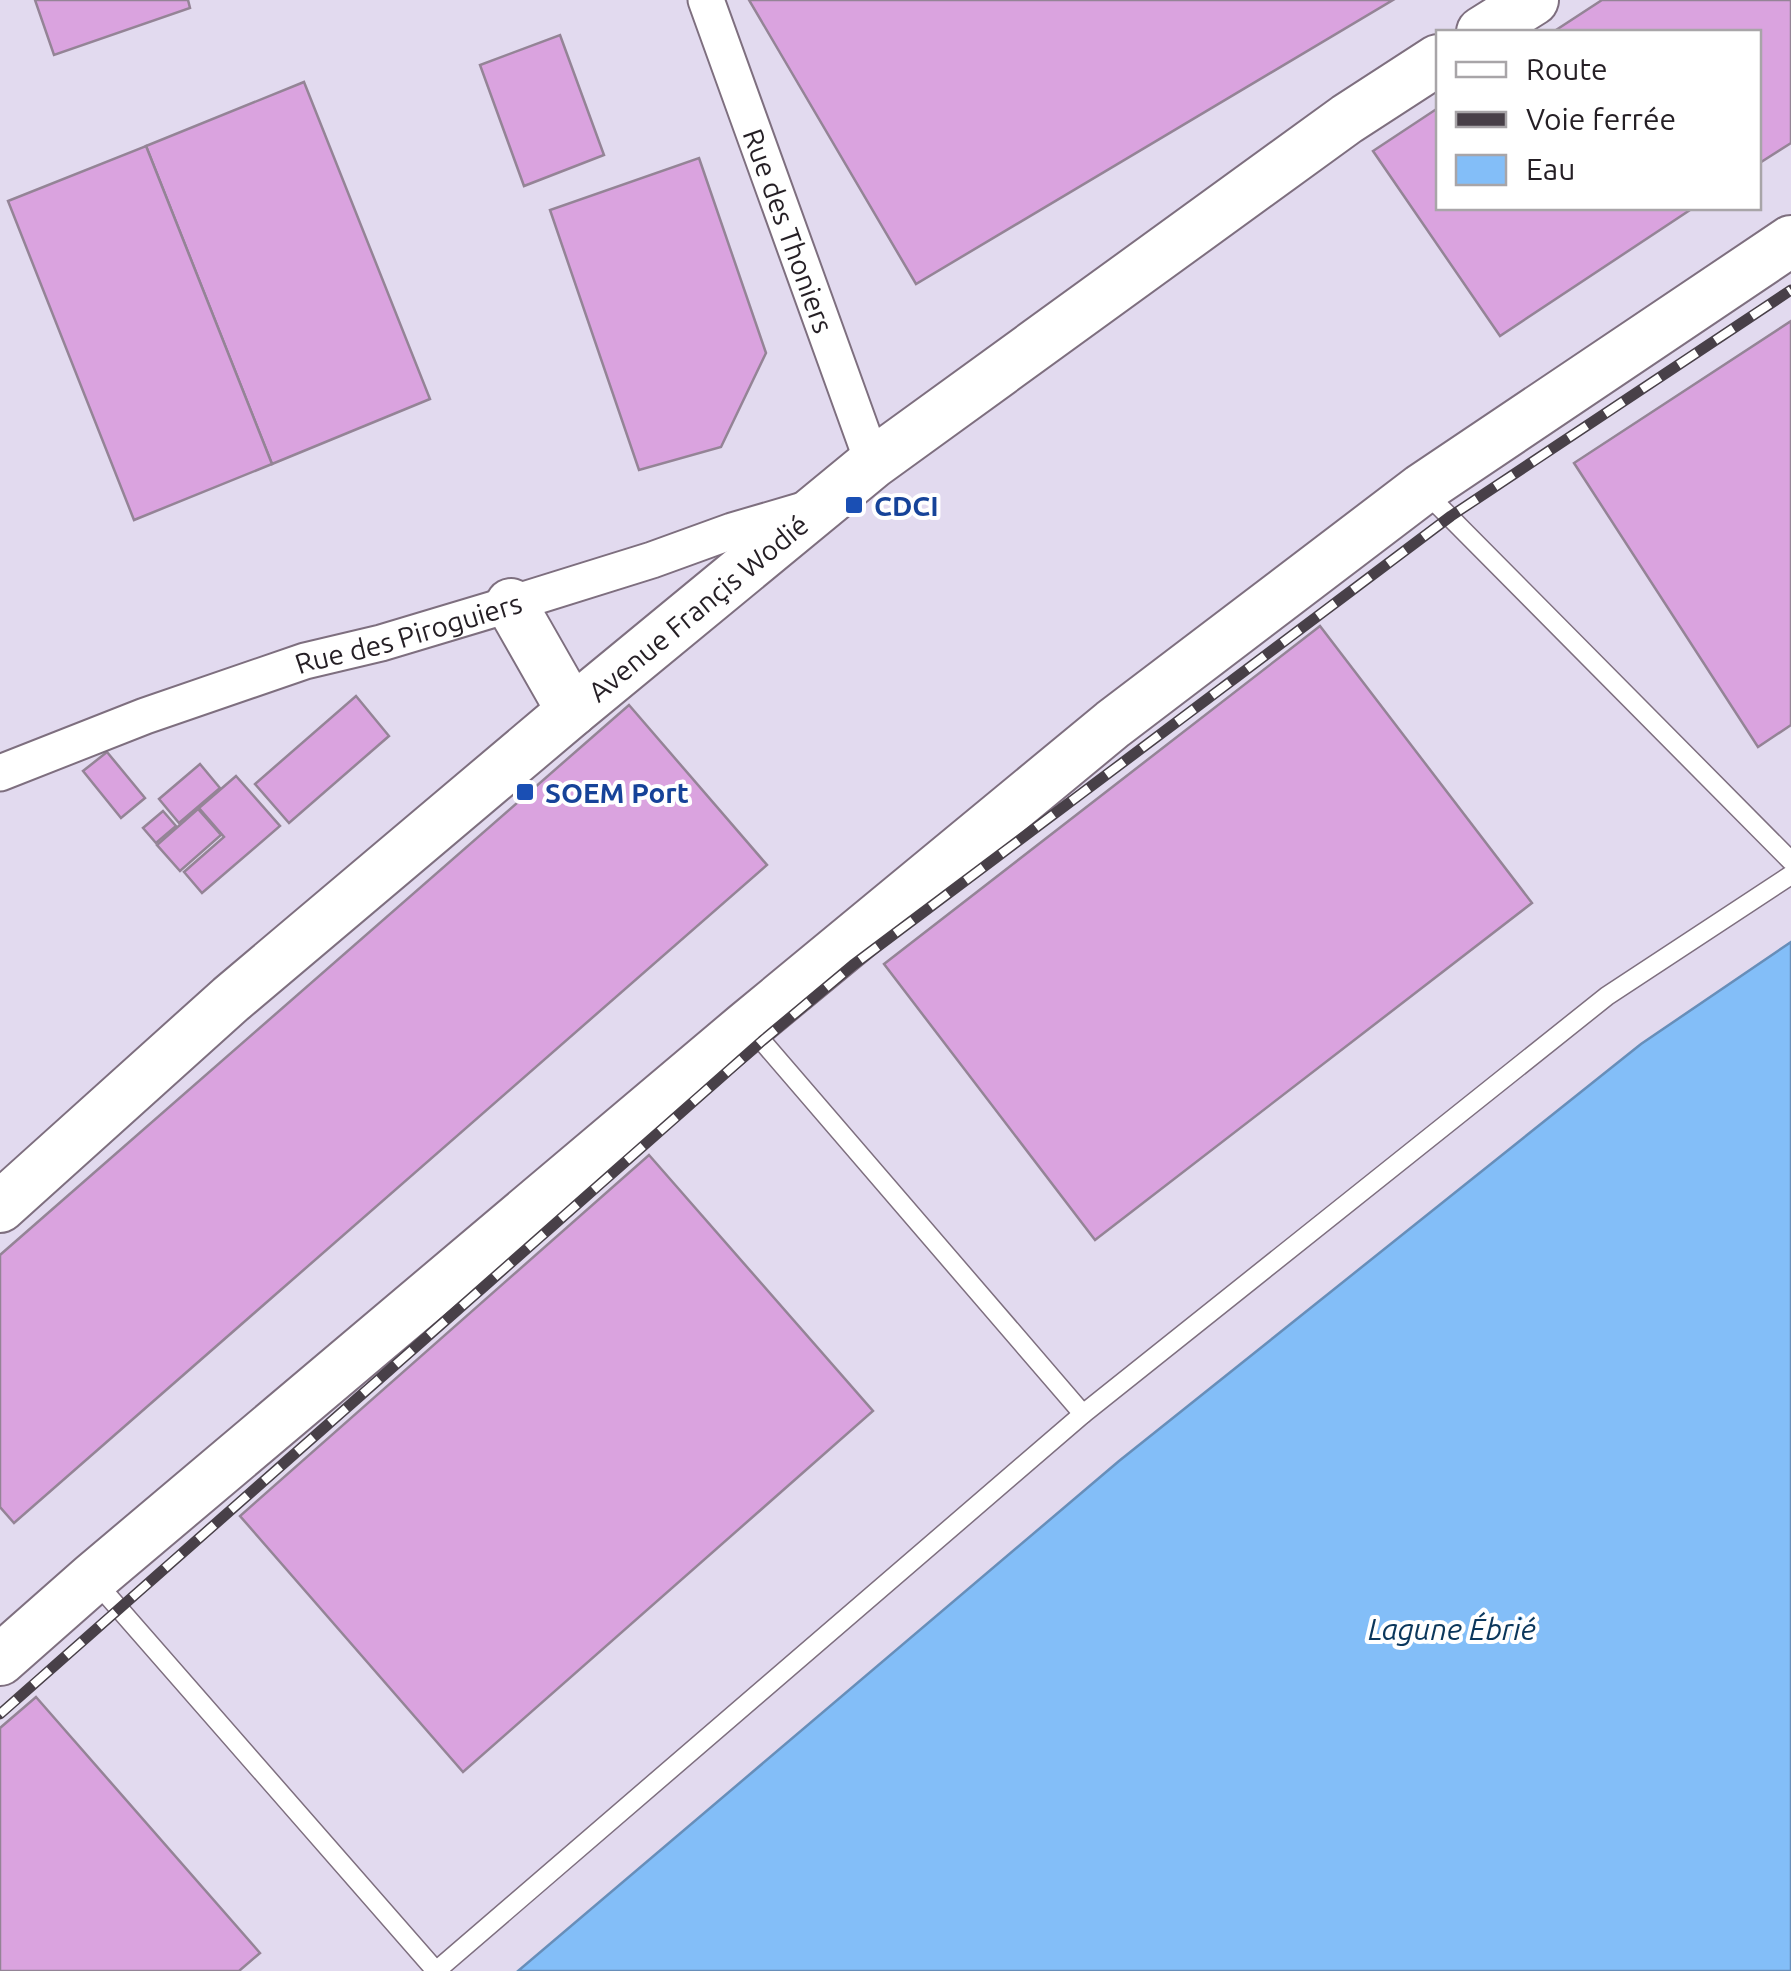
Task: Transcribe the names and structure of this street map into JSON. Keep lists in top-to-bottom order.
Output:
{
  "streets": {
    "street": ["Rue des Thoniers", "Avenue Françis Wodié", "Rue des Piroguiers"]
  },
  "crossings": [
    ["Rue des Thoniers", "Avenue Françis Wodié"],
    ["Avenue Françis Wodié", "Rue des Piroguiers"]
  ],
  "water": ["Lagune Ébrié"],
  "places": {
    "transit": ["CDCI", "SOEM Port"]
  },
  "legend": ["Route", "Voie ferrée", "Eau"]
}
